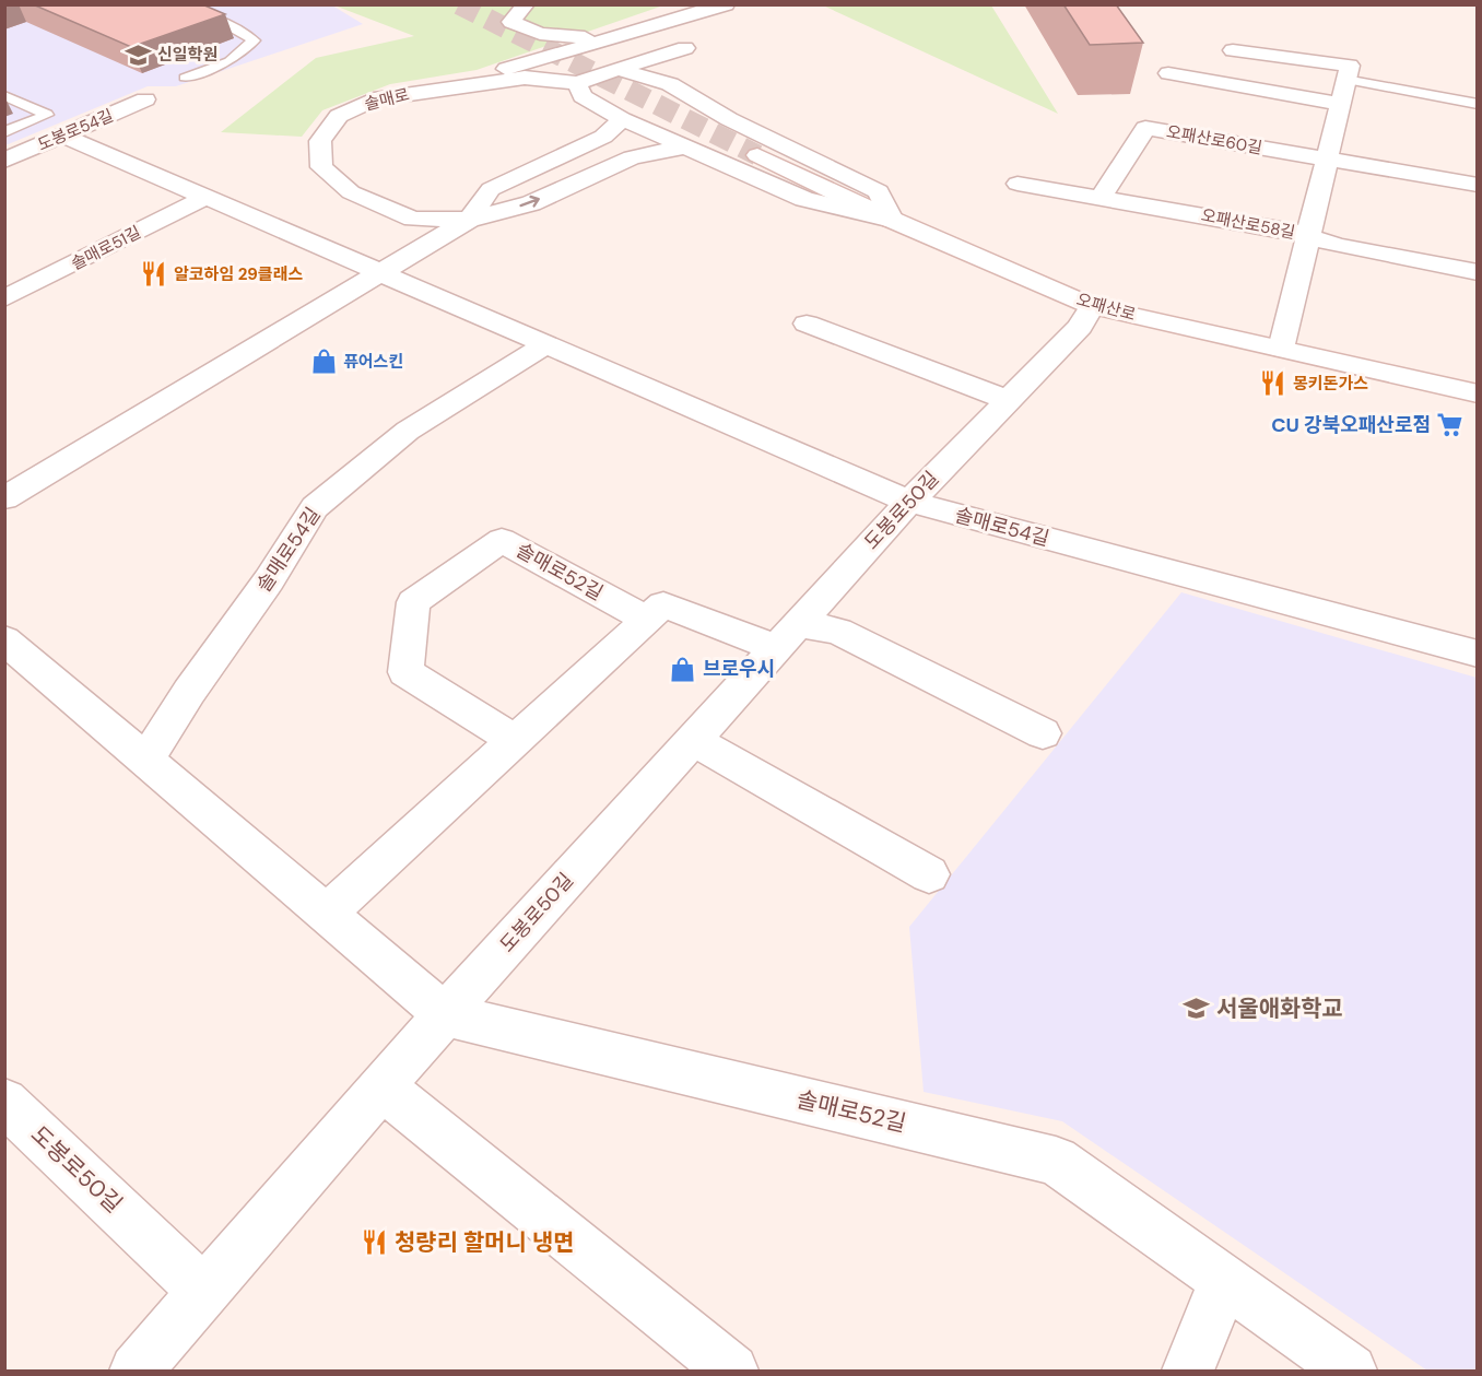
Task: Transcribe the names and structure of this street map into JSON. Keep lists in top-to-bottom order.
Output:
{
  "streets": {
    "street": [
      "솔매로",
      "도봉로54길",
      "오패산로60길",
      "오패산로58길",
      "솔매로51길",
      "오패산로",
      "도봉로50길",
      "솔매로54길",
      "솔매로52길"
    ]
  },
  "crossings": [
    ["솔매로", "솔매로54길"],
    ["오패산로60길", "오패산로58길"],
    ["오패산로", "도봉로50길"],
    ["도봉로50길", "솔매로54길"],
    ["도봉로50길", "솔매로52길"],
    ["솔매로54길", "솔매로52길"]
  ],
  "places": {
    "school or university": ["신일학원", "서울애화학교"],
    "restaurant": ["알코하임 29클래스", "몽키돈가스", "청량리 할머니 냉면"],
    "shop": ["퓨어스킨", "브로우시"],
    "supermarket": ["CU 강북오패산로점"]
  }
}
